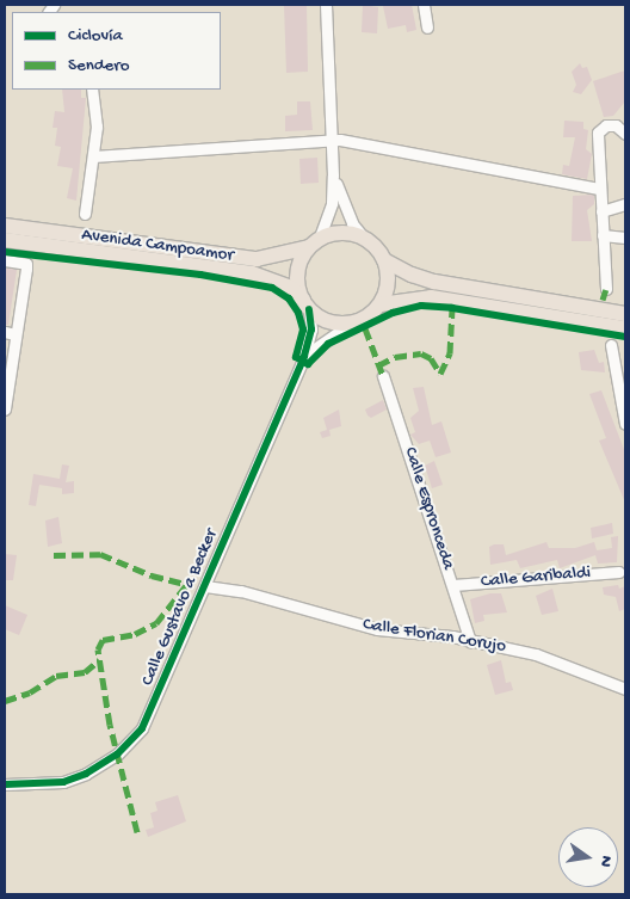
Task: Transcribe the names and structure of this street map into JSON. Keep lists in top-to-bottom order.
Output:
{
  "streets": {
    "highway": ["Avenida Campoamor"],
    "street": [
      "Calle Espronceda",
      "Calle Garibaldi",
      "Calle Gustavo a Becker",
      "Calle Florian Corujo"
    ]
  },
  "crossings": [
    ["Avenida Campoamor", "Calle Gustavo a Becker"],
    ["Calle Espronceda", "Calle Garibaldi"],
    ["Calle Espronceda", "Calle Florian Corujo"],
    ["Calle Gustavo a Becker", "Calle Florian Corujo"]
  ],
  "legend": ["Ciclovía", "Sendero"],
  "north": "right"
}
